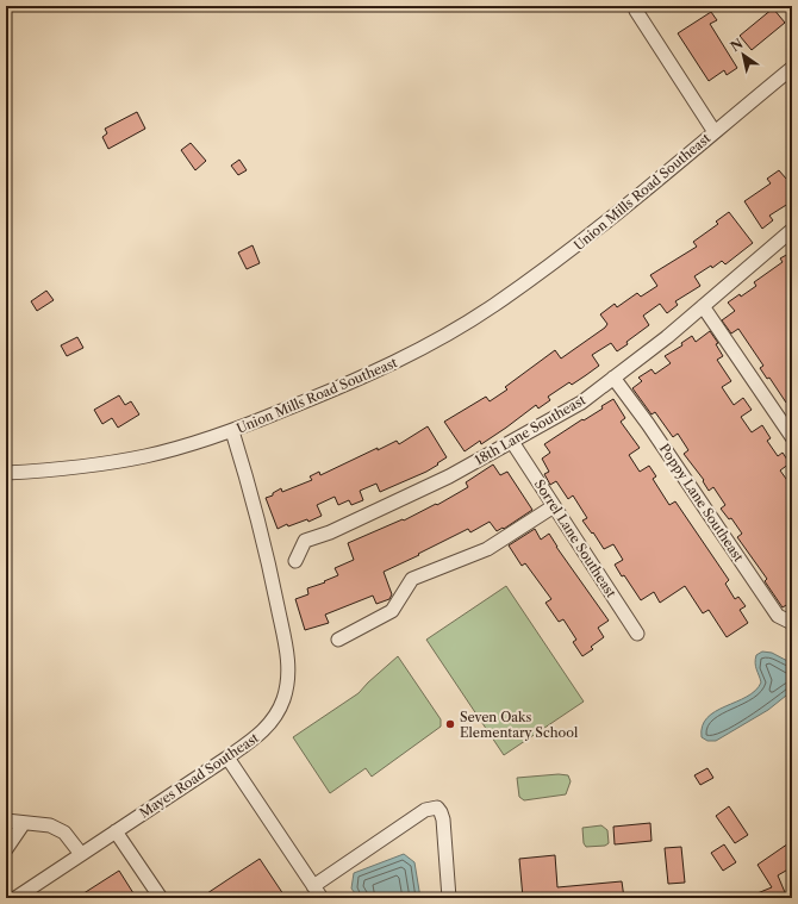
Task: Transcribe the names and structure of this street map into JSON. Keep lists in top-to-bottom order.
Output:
{
  "streets": {
    "street": [
      "Union Mills Road Southeast",
      "18th Lane Southeast",
      "Poppy Lane Southeast",
      "Sorrel Lane Southeast",
      "Mayes Road Southeast"
    ]
  },
  "crossings": [
    ["Union Mills Road Southeast", "Mayes Road Southeast"],
    ["18th Lane Southeast", "Poppy Lane Southeast"],
    ["18th Lane Southeast", "Sorrel Lane Southeast"]
  ],
  "places": ["Seven Oaks Elementary School"],
  "north": "top left"
}
